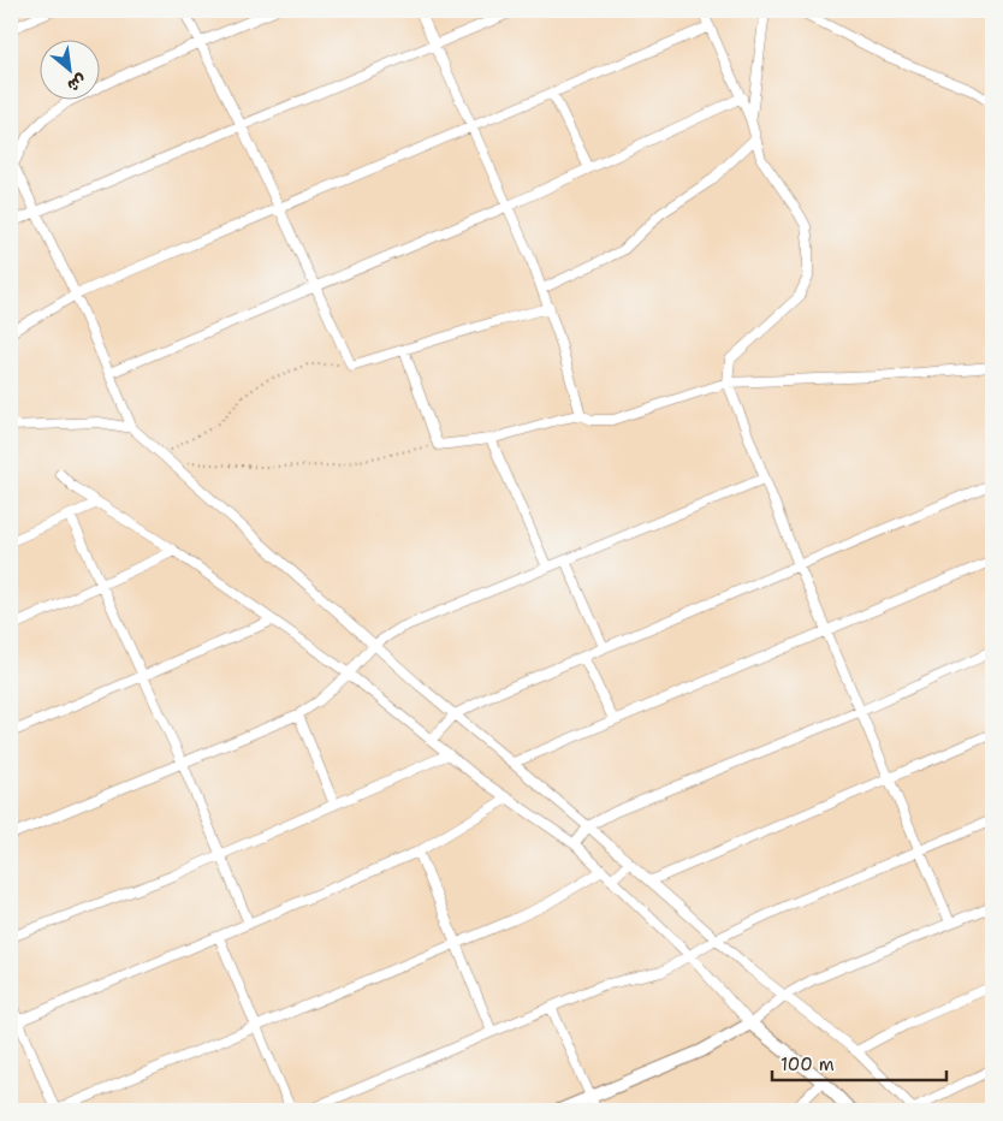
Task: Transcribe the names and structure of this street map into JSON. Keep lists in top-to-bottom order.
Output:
{
  "scale_bar": "100 m",
  "north": "bottom right"
}
